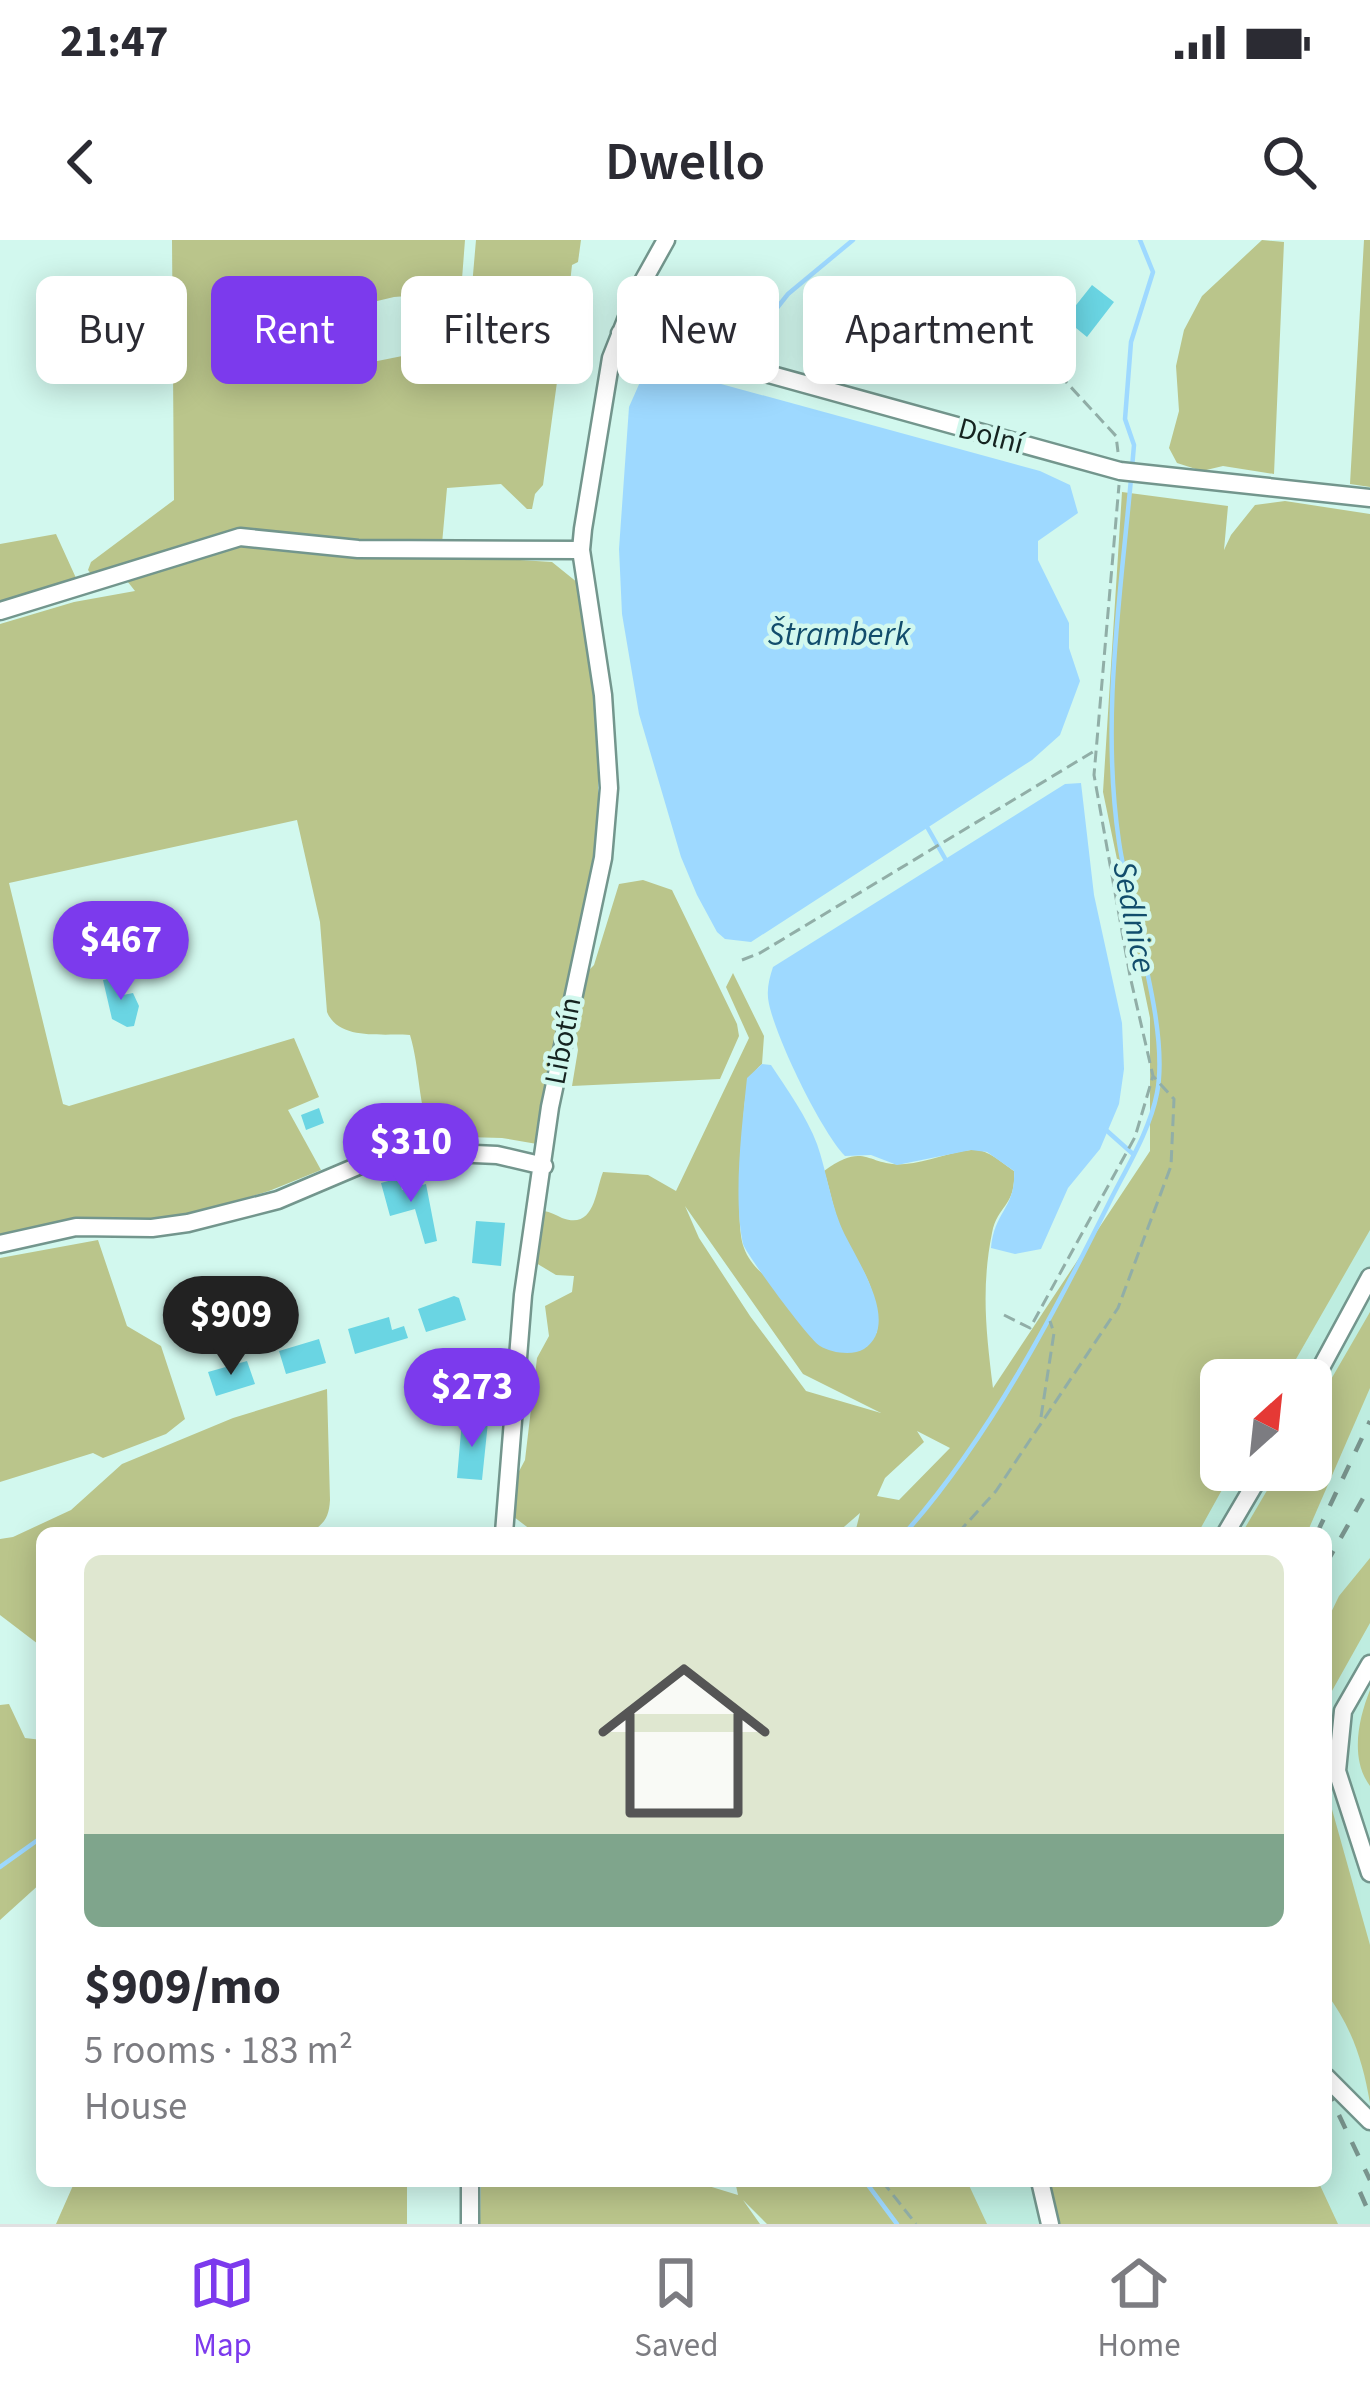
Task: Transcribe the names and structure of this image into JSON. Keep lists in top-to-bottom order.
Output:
{
  "streets": {
    "street": ["Dolní", "Libotín"]
  },
  "water": ["Štramberk", "Sedlnice"],
  "north": "top right",
  "page": {
    "status": "21:47",
    "header": "Dwello",
    "chip": [
      "Buy",
      "Rent",
      "Filters",
      "New",
      "Apartment"
    ],
    "price": [
      "$467",
      "$310",
      "$909",
      "$273"
    ],
    "list": [
      {
        "name": "$909/mo",
        "note": "5 rooms · 183 m² · House"
      }
    ],
    "tabs": ["Map", "Saved", "Home"]
  }
}
